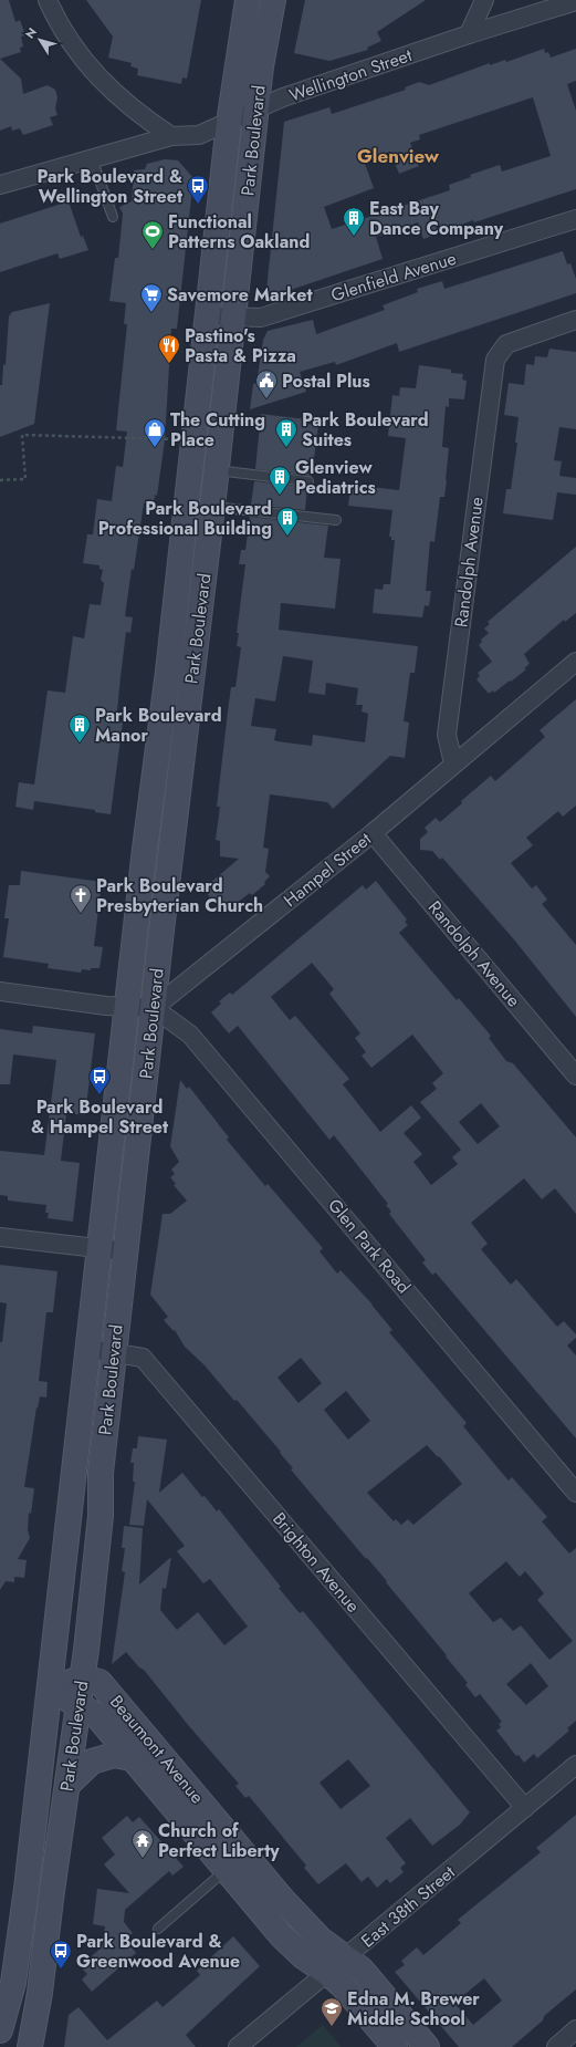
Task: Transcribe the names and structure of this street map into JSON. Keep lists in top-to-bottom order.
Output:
{
  "streets": {
    "main road": ["Park Boulevard", "Beaumont Avenue"],
    "street": [
      "Wellington Street",
      "Glenfield Avenue",
      "Randolph Avenue",
      "Hampel Street",
      "Glen Park Road",
      "Brighton Avenue",
      "East 38th Street"
    ]
  },
  "crossings": [
    ["Wellington Street", "Park Boulevard"],
    ["Park Boulevard", "Glenfield Avenue"],
    ["Park Boulevard", "Hampel Street"],
    ["Park Boulevard", "Glen Park Road"],
    ["Park Boulevard", "Brighton Avenue"],
    ["Park Boulevard", "Beaumont Avenue"],
    ["Randolph Avenue", "Hampel Street"],
    ["Hampel Street", "Glen Park Road"],
    ["Brighton Avenue", "East 38th Street"],
    ["Beaumont Avenue", "East 38th Street"]
  ],
  "districts": ["Glenview"],
  "places": {
    "bus stop": ["Park Boulevard & Wellington Street", "Park Boulevard & Hampel Street", "Park Boulevard & Greenwood Avenue"],
    "building": [
      "East Bay Dance Company",
      "Park Boulevard Suites",
      "Glenview Pediatrics",
      "Park Boulevard Professional Building",
      "Park Boulevard Manor"
    ],
    "sports": ["Functional Patterns Oakland"],
    "supermarket": ["Savemore Market"],
    "restaurant": ["Pastino's Pasta & Pizza"],
    "public building": ["Postal Plus"],
    "shop": ["The Cutting Place"],
    "church": ["Park Boulevard Presbyterian Church"],
    "temple": ["Church of Perfect Liberty"],
    "school or university": ["Edna M. Brewer Middle School"]
  },
  "north": "top left"
}
